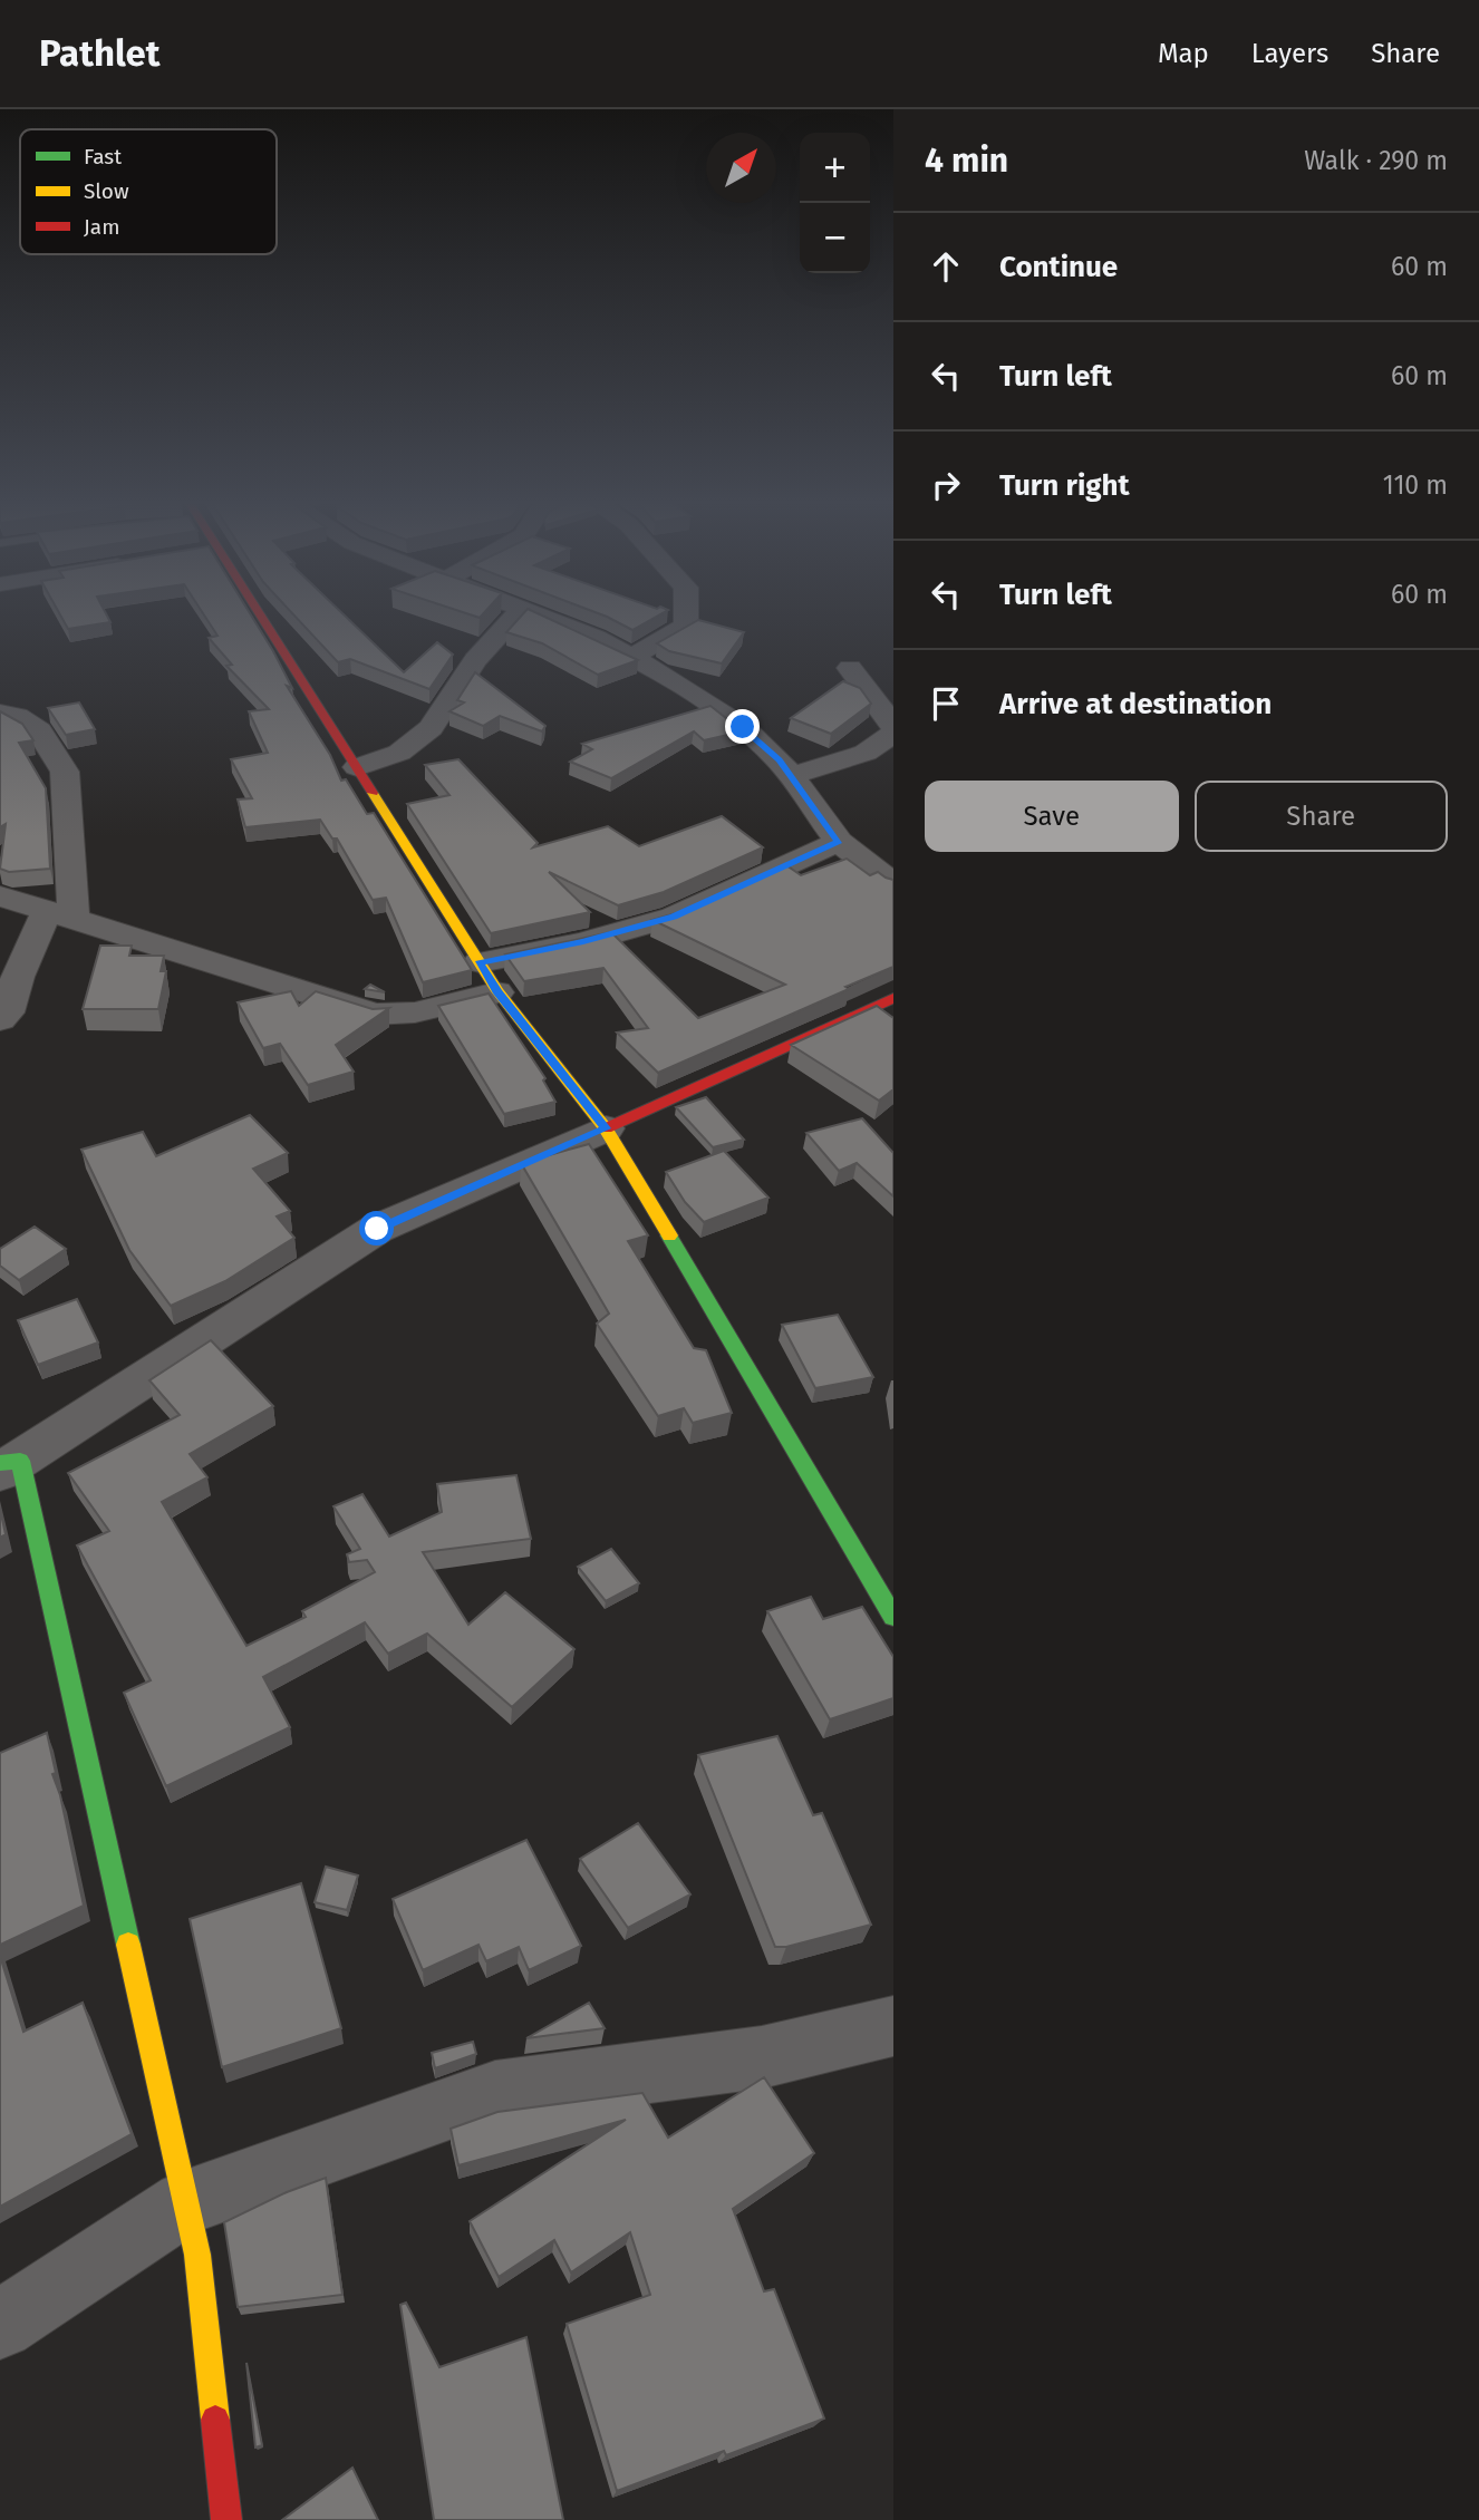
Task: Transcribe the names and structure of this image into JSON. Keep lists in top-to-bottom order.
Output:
{
  "legend": ["Fast", "Slow", "Jam"],
  "north": "top right",
  "page": {
    "header": "Pathlet",
    "nav": ["Map", "Layers", "Share"],
    "heading": ["4 min", "Walk · 290 m"],
    "map_buttons": ["+", "−"],
    "list": [
      ["Continue", "60 m"],
      ["Turn left", "60 m"],
      ["Turn right", "110 m"],
      ["Turn left", "60 m"],
      "Arrive at destination"
    ],
    "buttons": ["Save", "Share"]
  }
}
